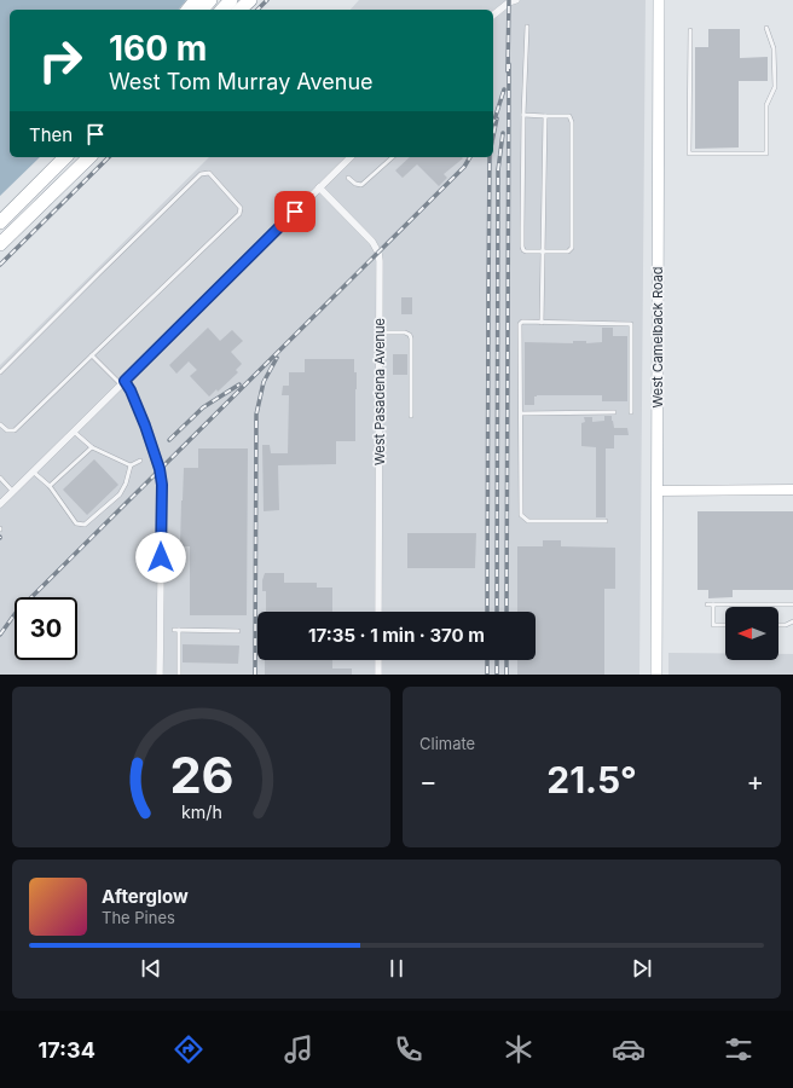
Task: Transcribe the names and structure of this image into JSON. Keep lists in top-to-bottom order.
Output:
{
  "streets": {
    "main road": ["West Camelback Road"],
    "street": ["West Pasadena Avenue"]
  },
  "north": "left",
  "page": {
    "turn": ["160 m", "West Tom Murray Avenue"],
    "then": "Then",
    "limit": "30",
    "trip": "17:35 · 1 min · 370 m",
    "tile": "Climate",
    "heat": ["−", "21.5°", "+"],
    "song": ["Afterglow", "The Pines"],
    "tabs": "17:34",
    "gauge": ["26", "km/h"]
  }
}
